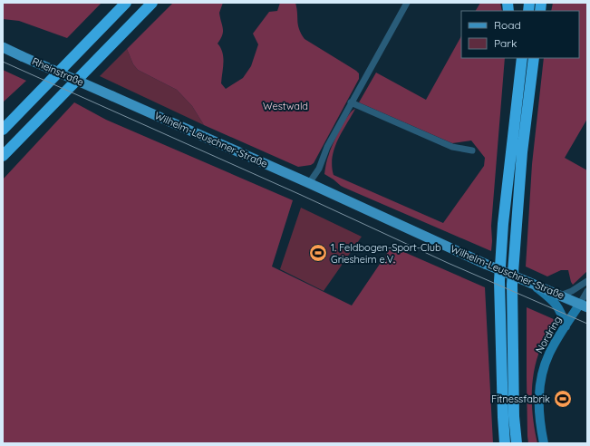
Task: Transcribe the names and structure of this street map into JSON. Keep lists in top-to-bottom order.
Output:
{
  "streets": {
    "main road": ["Rheinstraße", "Wilhelm-Leuschner-Straße", "Nordring"]
  },
  "crossings": [
    ["Rheinstraße", "Wilhelm-Leuschner-Straße"],
    ["Wilhelm-Leuschner-Straße", "Nordring"]
  ],
  "parks": ["Westwald"],
  "places": {
    "sports": ["1. Feldbogen-Sport-Club Griesheim e.V.", "Fitnessfabrik"]
  },
  "legend": ["Road", "Park"]
}
